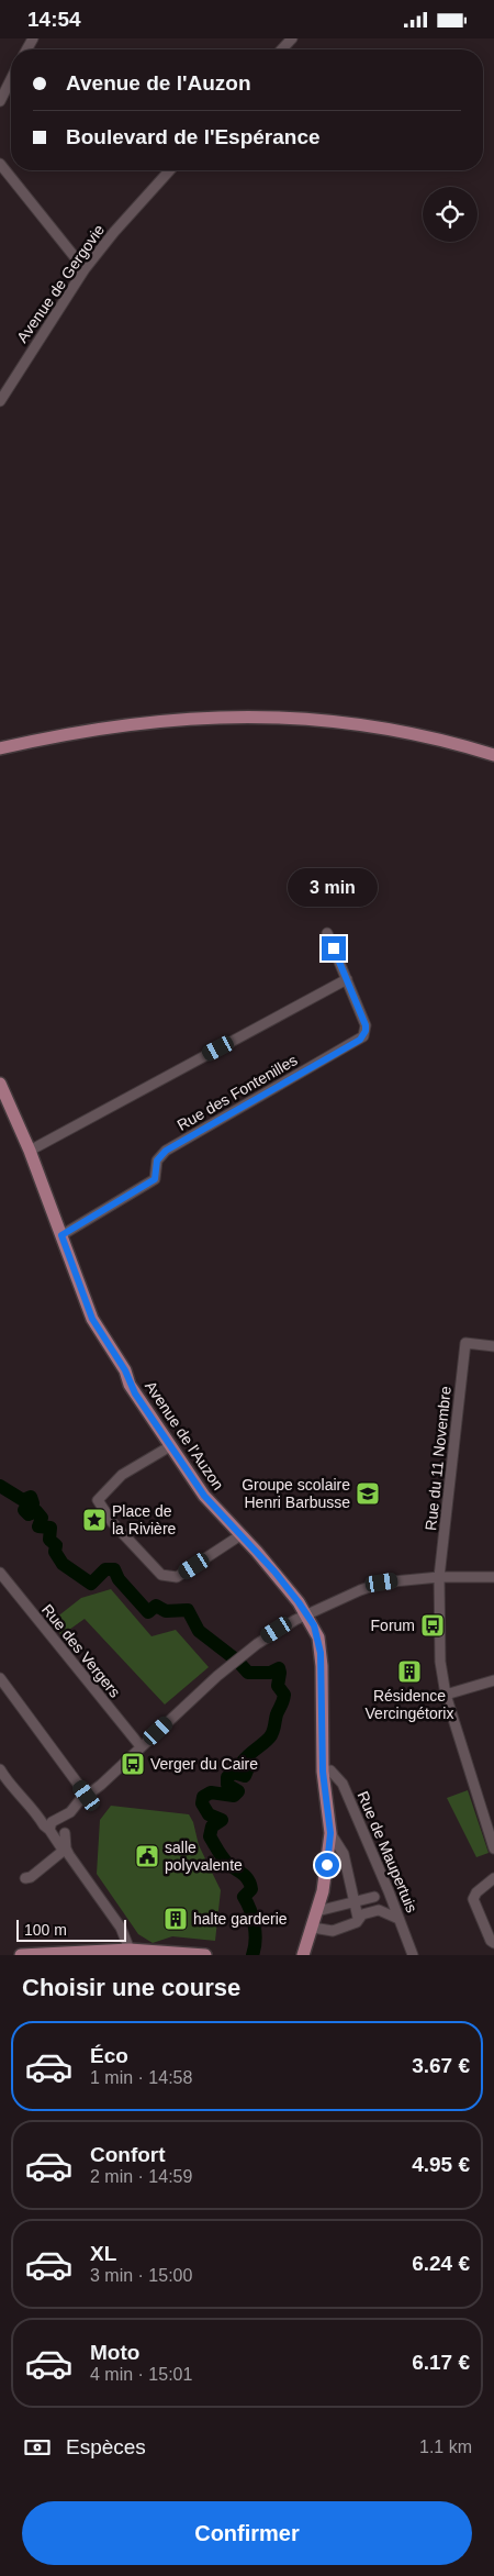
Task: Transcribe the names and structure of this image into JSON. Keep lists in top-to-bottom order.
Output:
{
  "streets": {
    "main road": ["Avenue de l'Auzon"],
    "street": [
      "Avenue de Gergovie",
      "Rue des Fontenilles",
      "Rue du 11 Novembre",
      "Rue des Vergers",
      "Rue de Maupertuis"
    ]
  },
  "crossings": [
    ["Rue des Fontenilles", "Avenue de l'Auzon"],
    ["Avenue de l'Auzon", "Rue de Maupertuis"]
  ],
  "places": {
    "school or university": ["Groupe scolaire Henri Barbusse"],
    "place": ["Place de la Rivière"],
    "bus stop": ["Forum", "Verger du Caire"],
    "building": ["Résidence Vercingétorix", "halte garderie"],
    "public building": ["salle polyvalente"]
  },
  "scale_bar": "100 m",
  "page": {
    "status": "14:54",
    "banner": ["Avenue de l'Auzon", "Boulevard de l'Espérance"],
    "bubble": "3 min",
    "scale": "100 m",
    "heading": "Choisir une course",
    "list": [
      {
        "name": "Éco",
        "note": "1 min · 14:58",
        "value": "3.67 €"
      },
      {
        "name": "Confort",
        "note": "2 min · 14:59",
        "value": "4.95 €"
      },
      {
        "name": "XL",
        "note": "3 min · 15:00",
        "value": "6.24 €"
      },
      {
        "name": "Moto",
        "note": "4 min · 15:01",
        "value": "6.17 €"
      }
    ],
    "pay": ["Espèces", "1.1 km"],
    "buttons": "Confirmer"
  }
}
